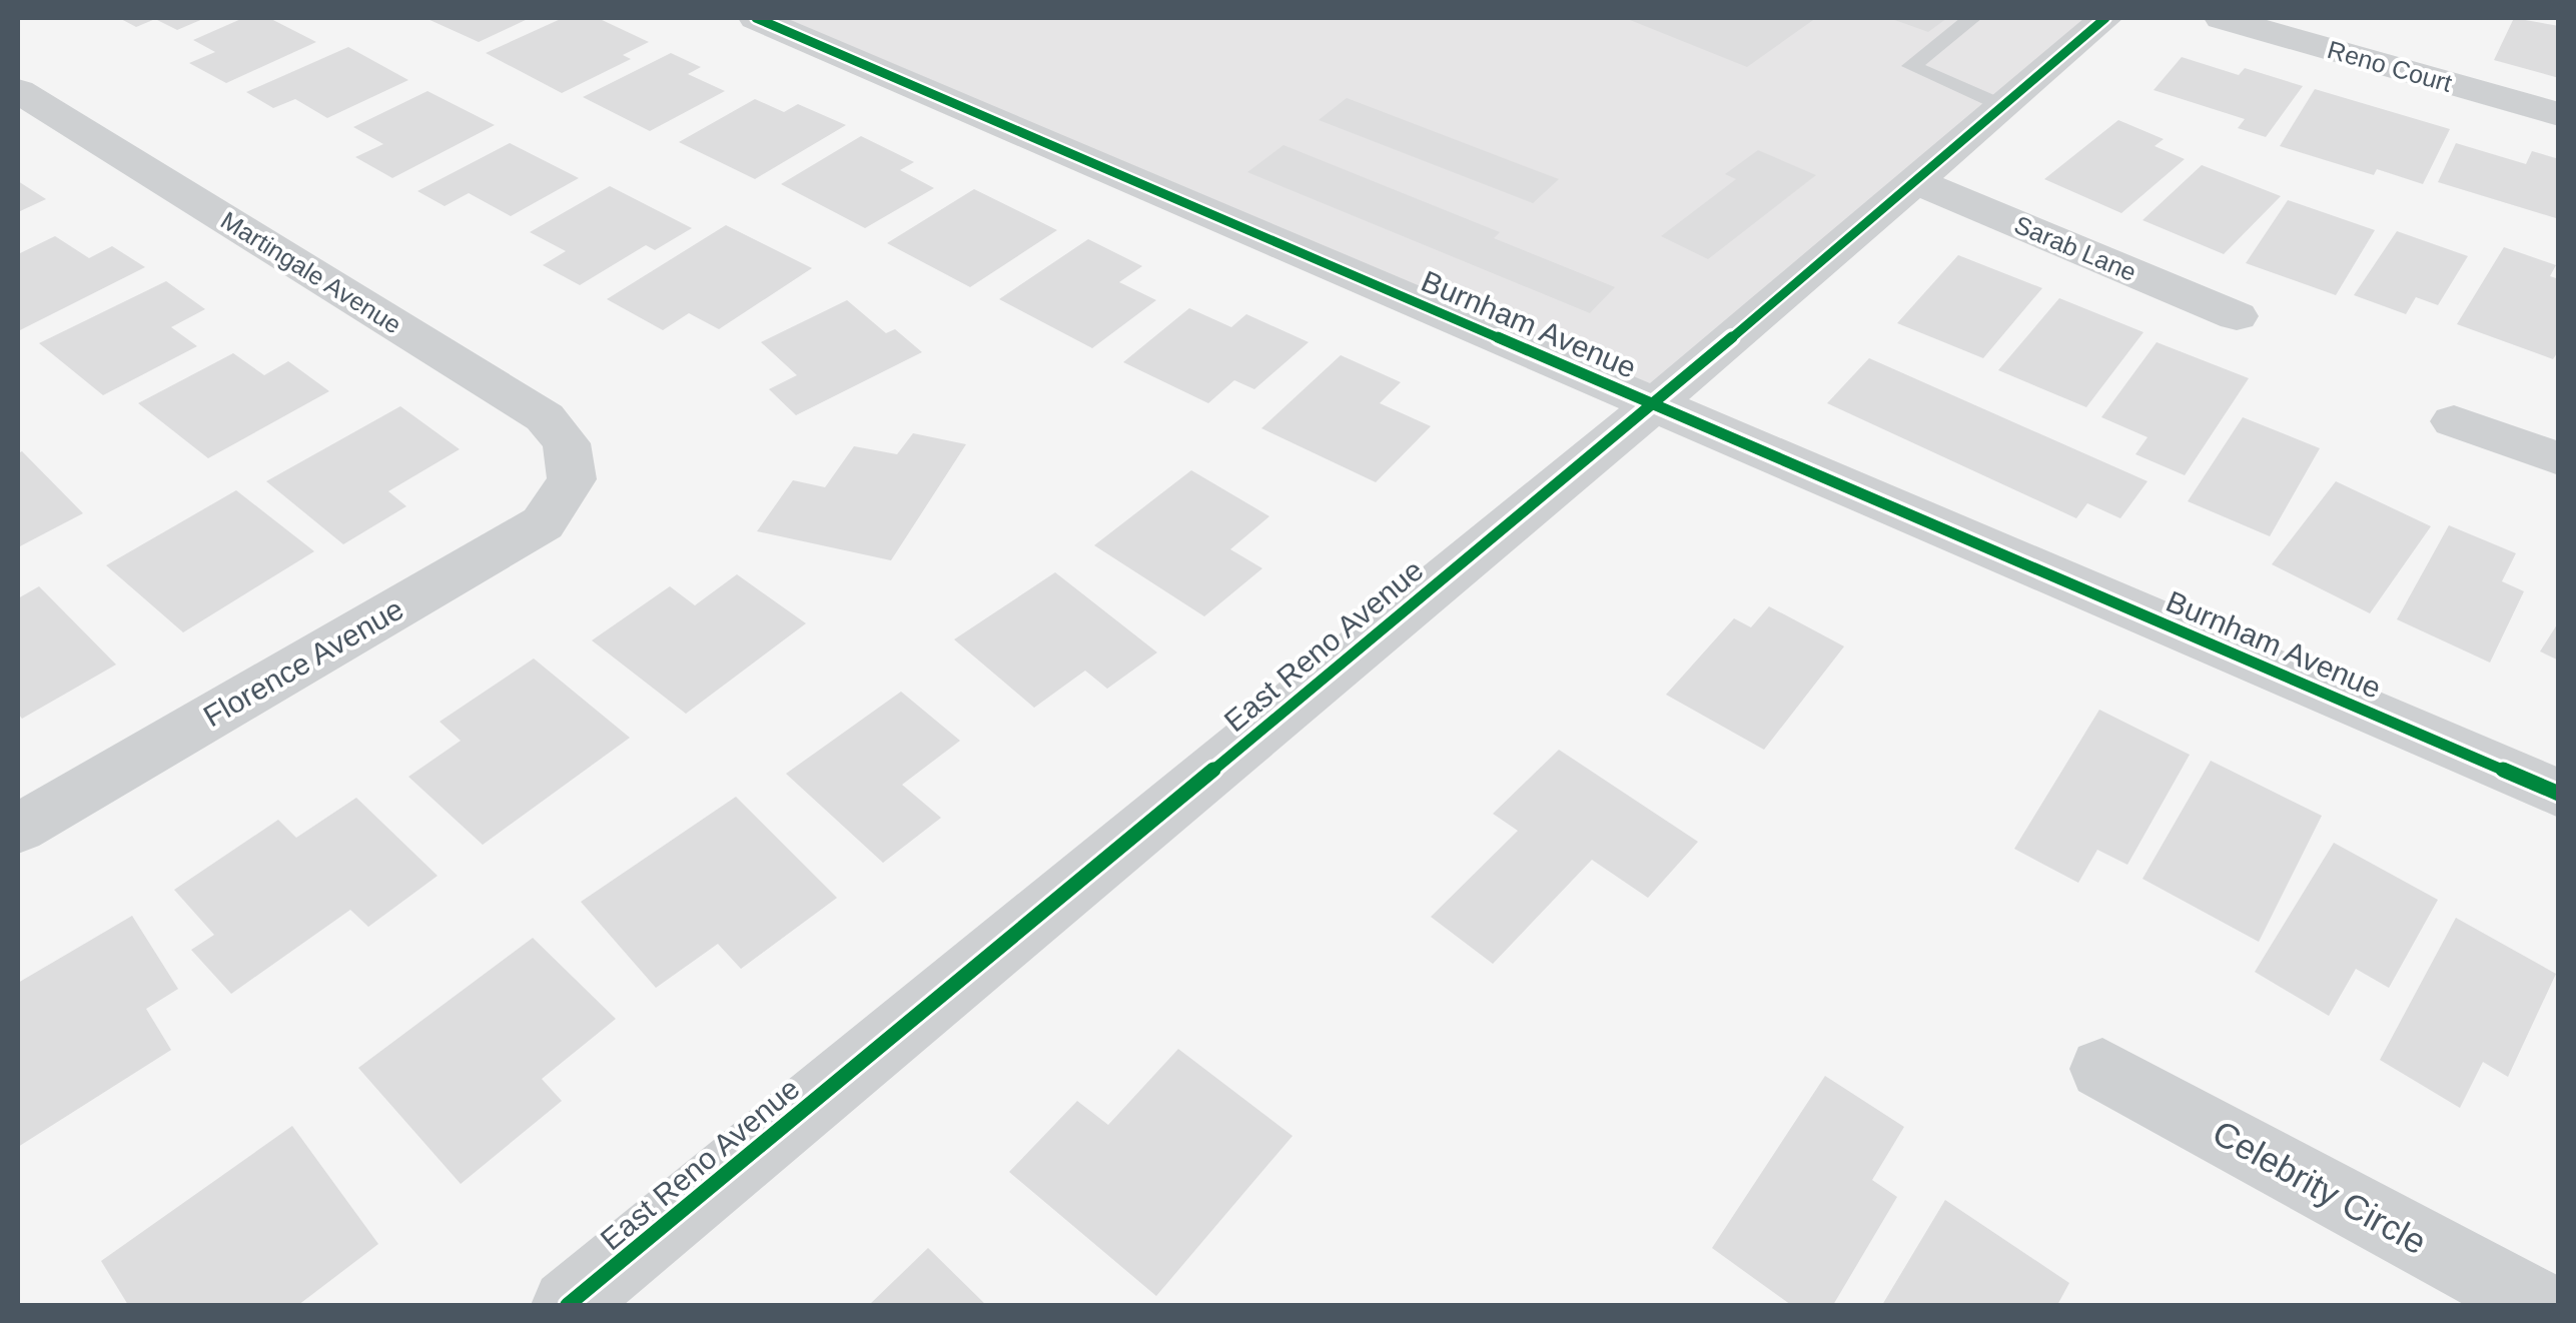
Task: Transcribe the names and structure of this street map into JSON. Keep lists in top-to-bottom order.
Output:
{
  "streets": {
    "street": [
      "Reno Court",
      "Sarab Lane",
      "Martingale Avenue",
      "Burnham Avenue",
      "East Reno Avenue",
      "Florence Avenue",
      "Celebrity Circle"
    ]
  },
  "crossings": [
    ["Sarab Lane", "East Reno Avenue"],
    ["Martingale Avenue", "Florence Avenue"],
    ["Burnham Avenue", "East Reno Avenue"]
  ]
}
